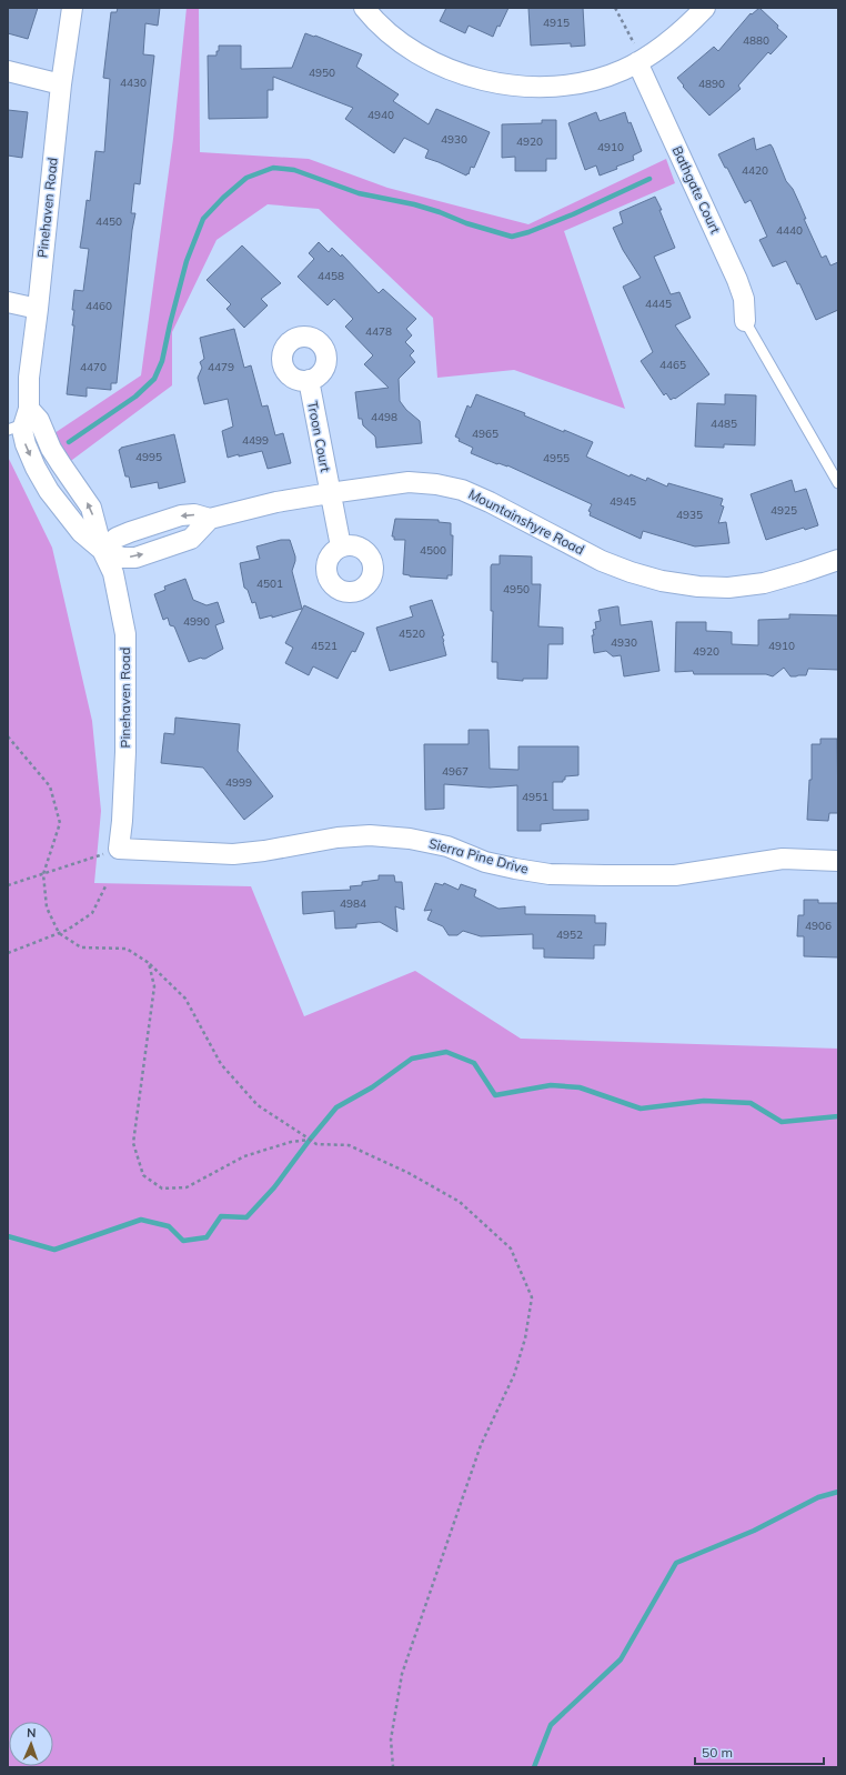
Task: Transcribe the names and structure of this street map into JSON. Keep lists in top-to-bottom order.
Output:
{
  "streets": {
    "street": [
      "Bathgate Court",
      "Pinehaven Road",
      "Troon Court",
      "Mountainshyre Road",
      "Sierra Pine Drive"
    ]
  },
  "crossings": [
    ["Pinehaven Road", "Mountainshyre Road"],
    ["Pinehaven Road", "Sierra Pine Drive"],
    ["Troon Court", "Mountainshyre Road"]
  ],
  "house_numbers": [
    "4915",
    "4880",
    "4950",
    "4430",
    "4890",
    "4940",
    "4930",
    "4920",
    "4910",
    "4420",
    "4450",
    "4440",
    "4458",
    "4445",
    "4460",
    "4478",
    "4465",
    "4470",
    "4479",
    "4498",
    "4485",
    "4965",
    "4499",
    "4995",
    "4955",
    "4945",
    "4925",
    "4935",
    "4500",
    "4501",
    "4950",
    "4990",
    "4520",
    "4930",
    "4521",
    "4910",
    "4920",
    "4967",
    "4999",
    "4951",
    "4984",
    "4906",
    "4952"
  ],
  "scale_bar": "50 m",
  "north": "top"
}
